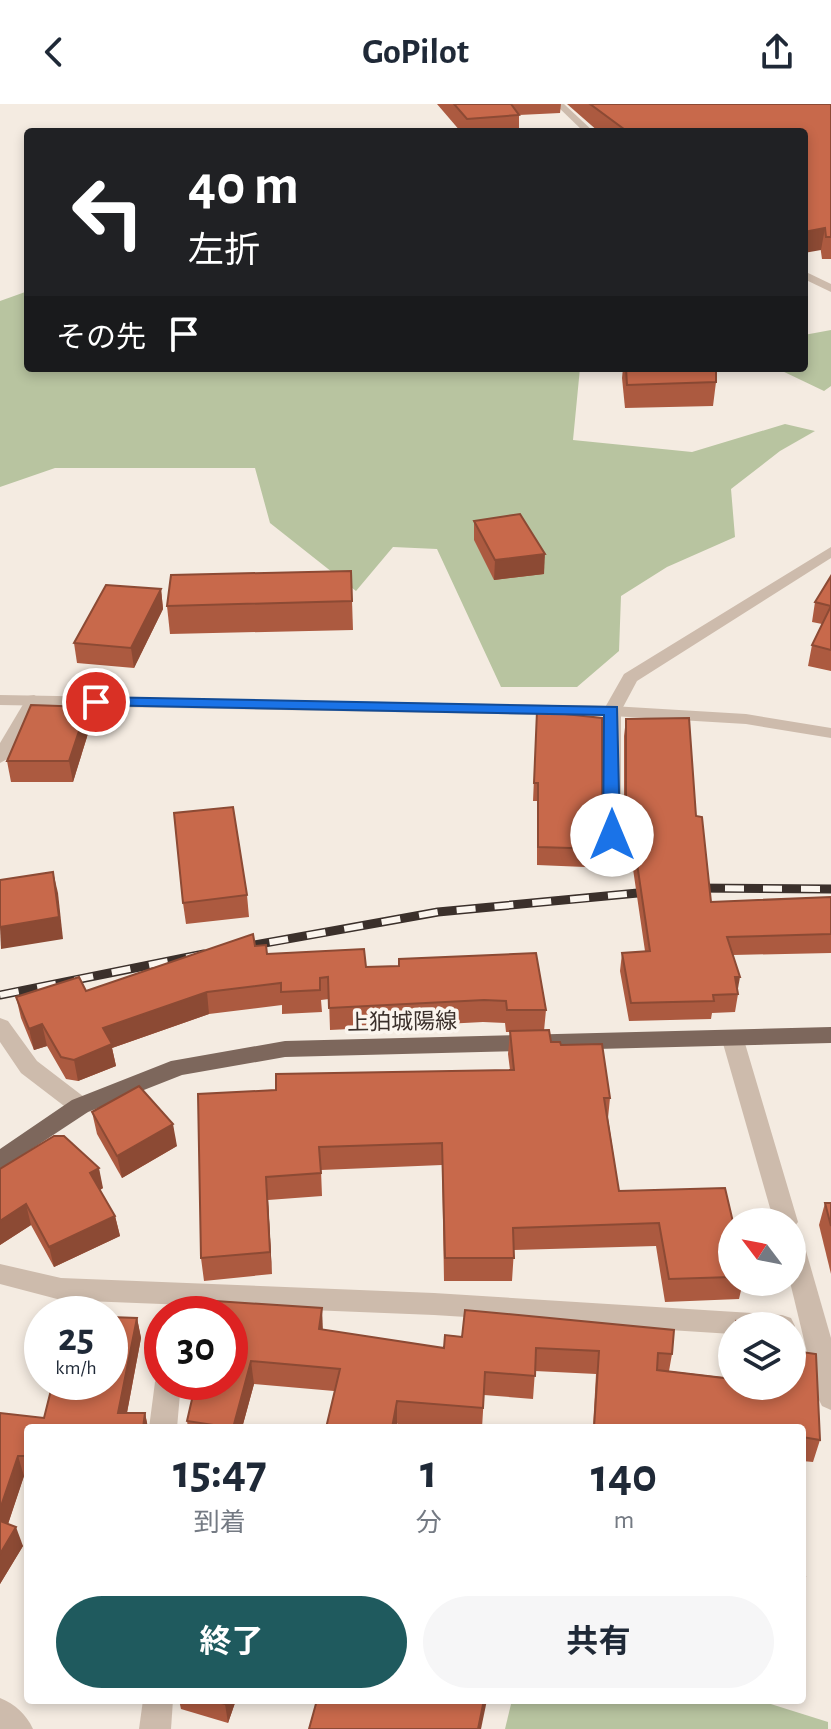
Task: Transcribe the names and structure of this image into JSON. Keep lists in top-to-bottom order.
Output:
{
  "streets": {
    "main road": ["上狛城陽線"]
  },
  "north": "top left",
  "page": {
    "header": "GoPilot",
    "turn": ["40 m", "左折"],
    "then": "その先",
    "speed": "25 km/h",
    "limit": "30",
    "eta": [
      "15:47",
      "到着",
      "1",
      "分",
      "140",
      "m"
    ],
    "buttons": ["終了", "共有"]
  }
}
